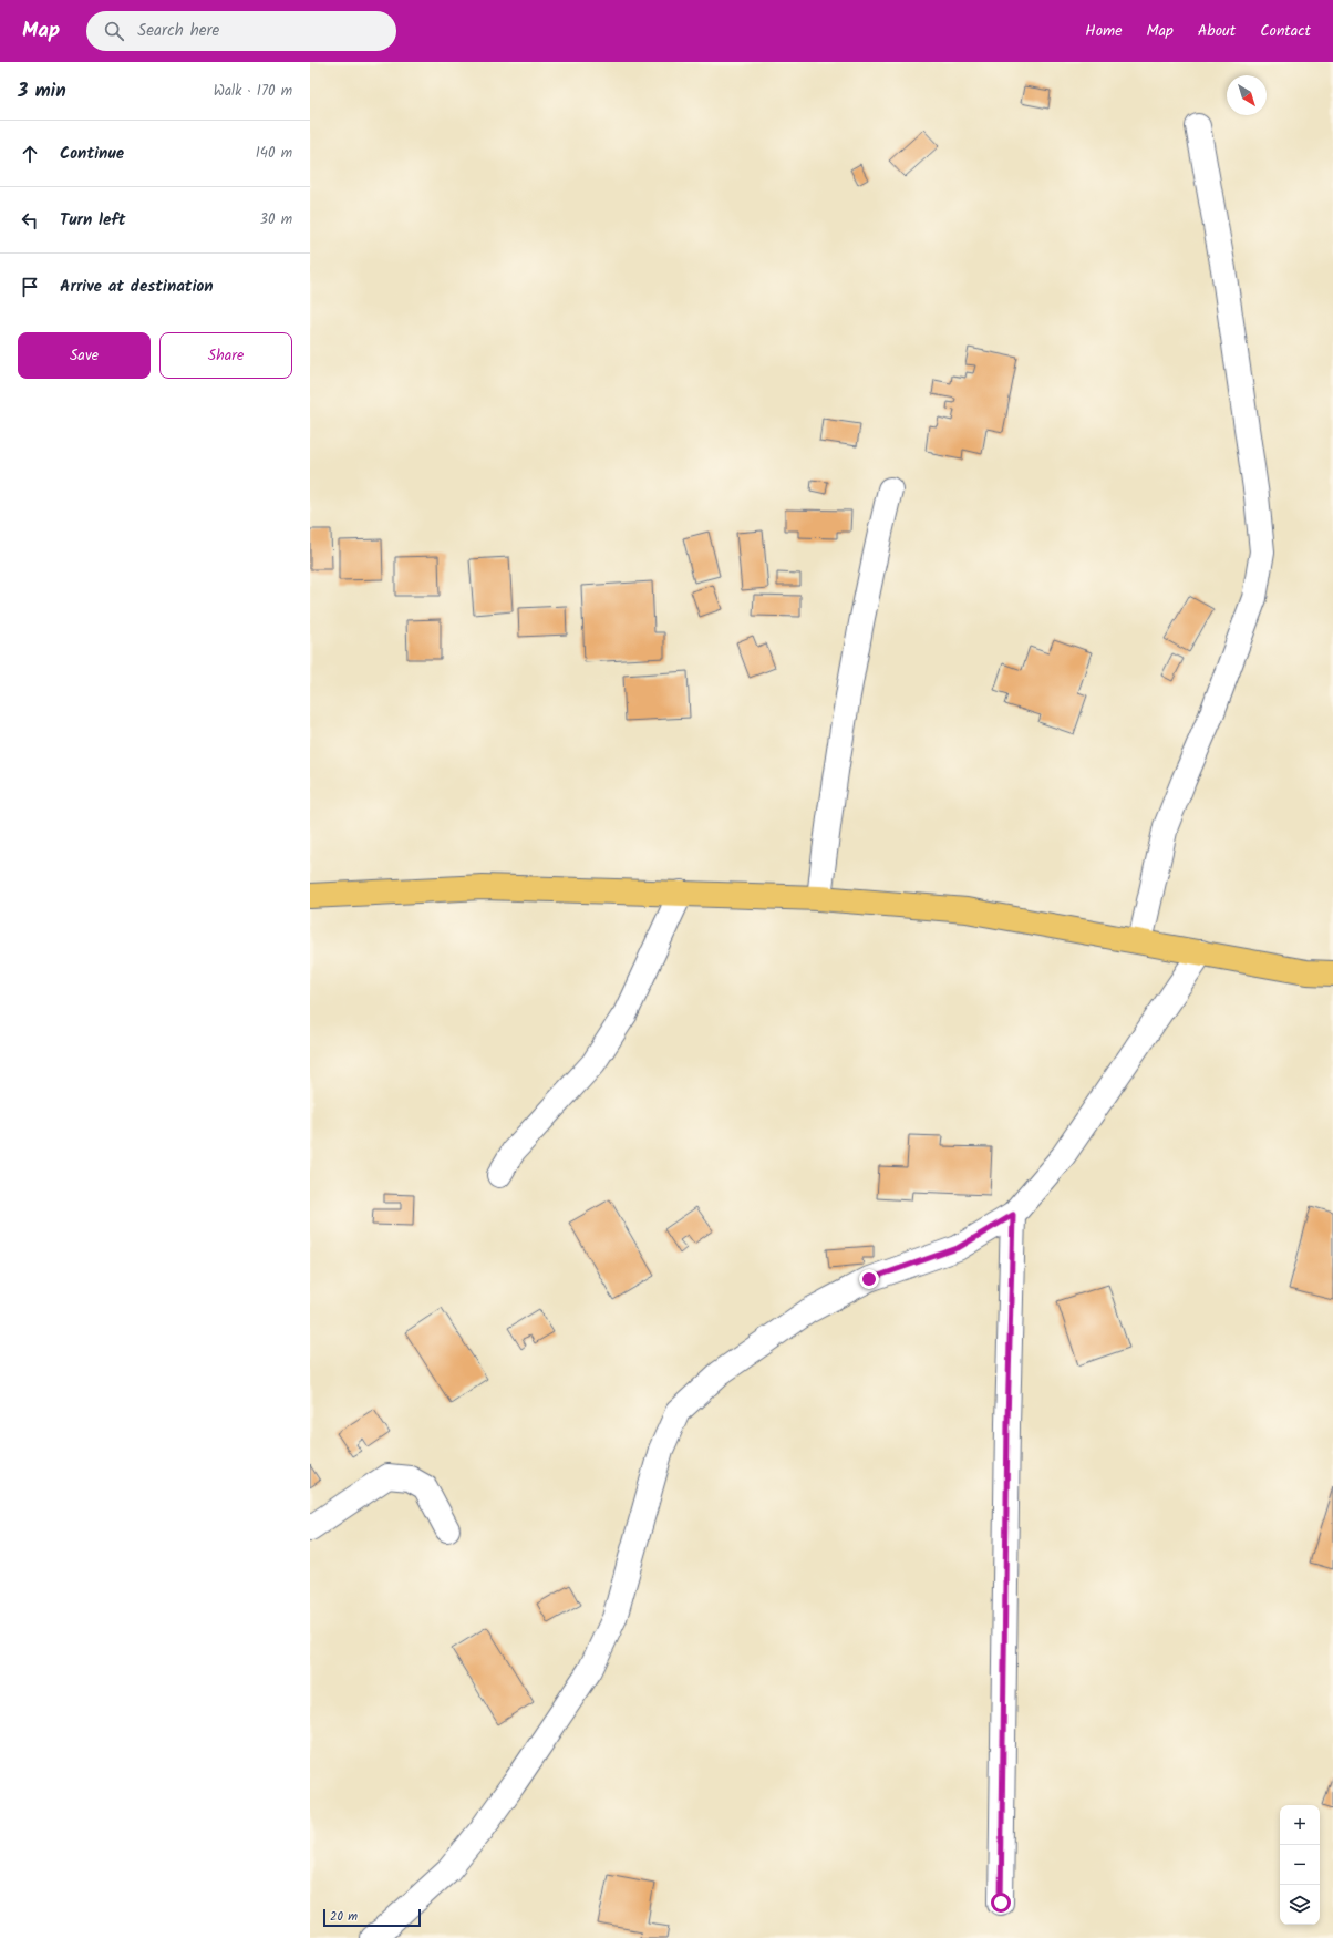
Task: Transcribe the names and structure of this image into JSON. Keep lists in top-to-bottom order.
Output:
{
  "scale_bar": "20 m",
  "north": "bottom right",
  "page": {
    "header": "Map",
    "search": "Search here",
    "nav": [
      "Home",
      "Map",
      "About",
      "Contact"
    ],
    "heading": ["3 min", "Walk · 170 m"],
    "list": [
      ["Continue", "140 m"],
      ["Turn left", "30 m"],
      "Arrive at destination"
    ],
    "buttons": ["Save", "Share"],
    "map_buttons": ["+", "−"],
    "scale": "20 m"
  }
}
